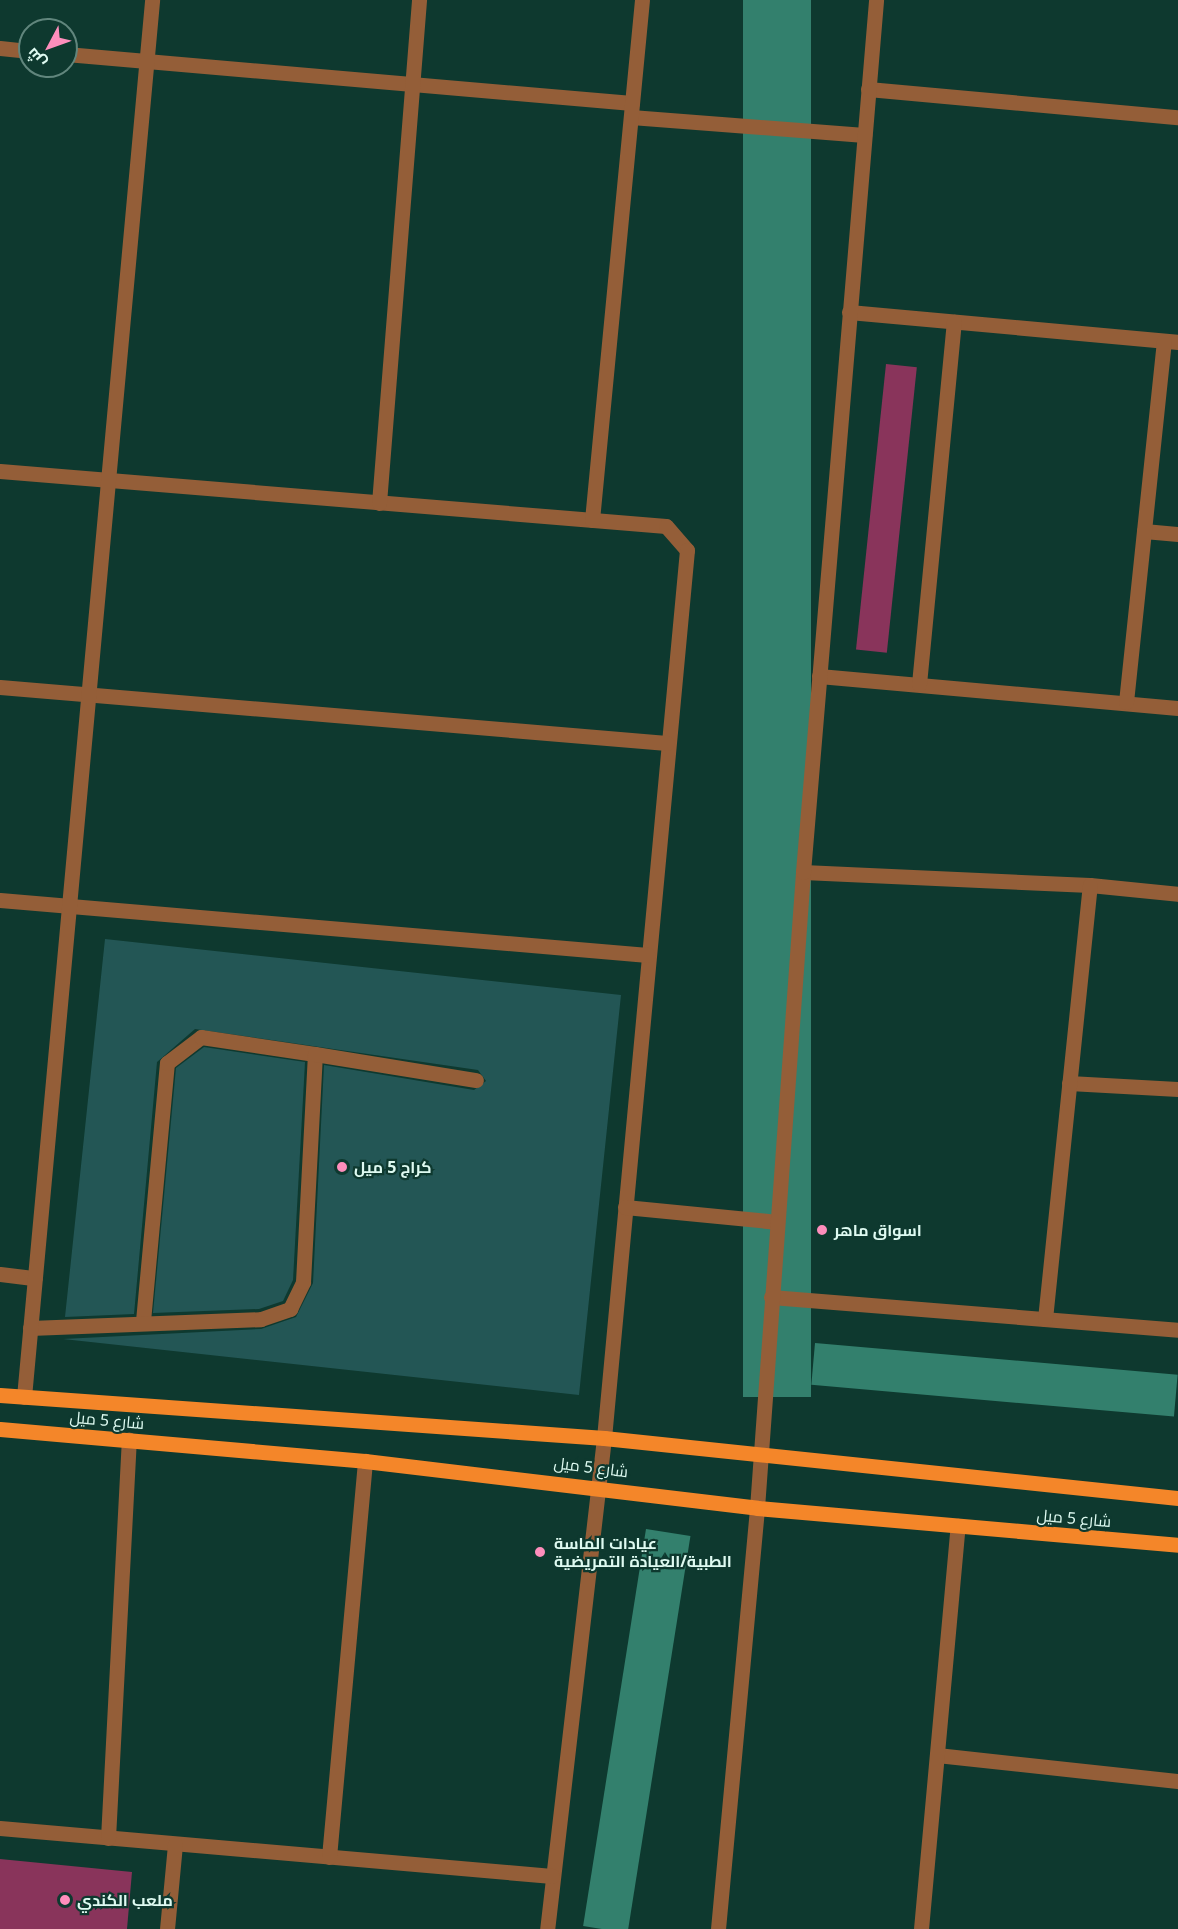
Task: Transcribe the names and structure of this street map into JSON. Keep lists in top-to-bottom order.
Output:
{
  "streets": {
    "main road": ["شارع 5 ميل"]
  },
  "places": [
    "كراج 5 ميل",
    "اسواق ماهر",
    "عيادات الماسة الطبية/العيادة التمريضية",
    "ملعب الكندي"
  ],
  "north": "bottom left"
}
